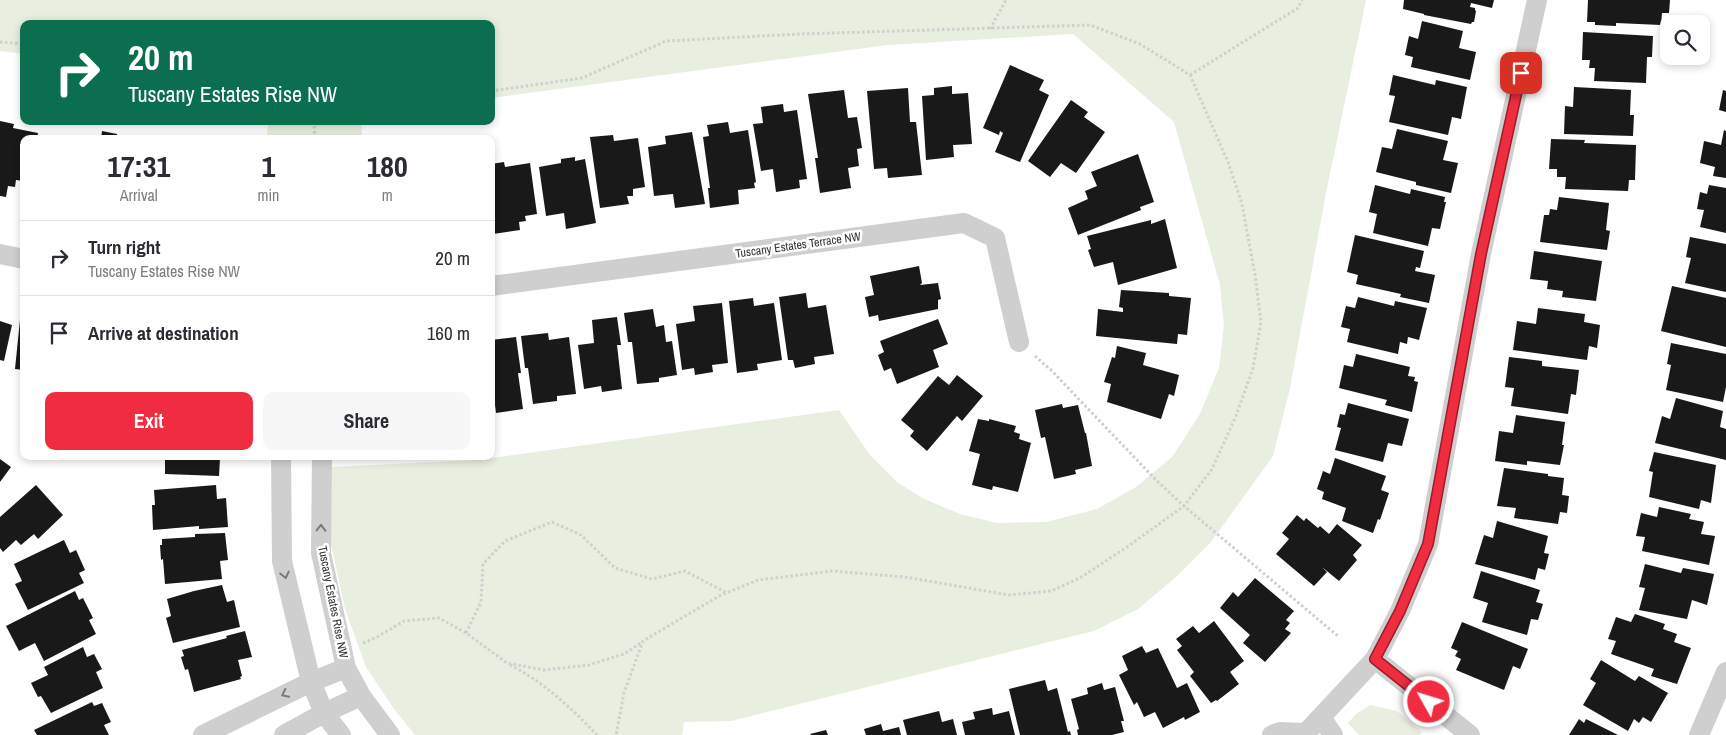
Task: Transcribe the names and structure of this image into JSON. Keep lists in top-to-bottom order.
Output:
{
  "streets": {
    "street": ["Tuscany Estates Terrace NW", "Tuscany Estates Rise NW"]
  },
  "page": {
    "turn": ["20 m", "Tuscany Estates Rise NW"],
    "eta": [
      "17:31",
      "Arrival",
      "1",
      "min",
      "180",
      "m"
    ],
    "list": [
      {
        "name": "Turn right",
        "note": "Tuscany Estates Rise NW",
        "value": "20 m"
      },
      {
        "name": "Arrive at destination",
        "value": "160 m"
      }
    ],
    "buttons": ["Exit", "Share"]
  }
}
